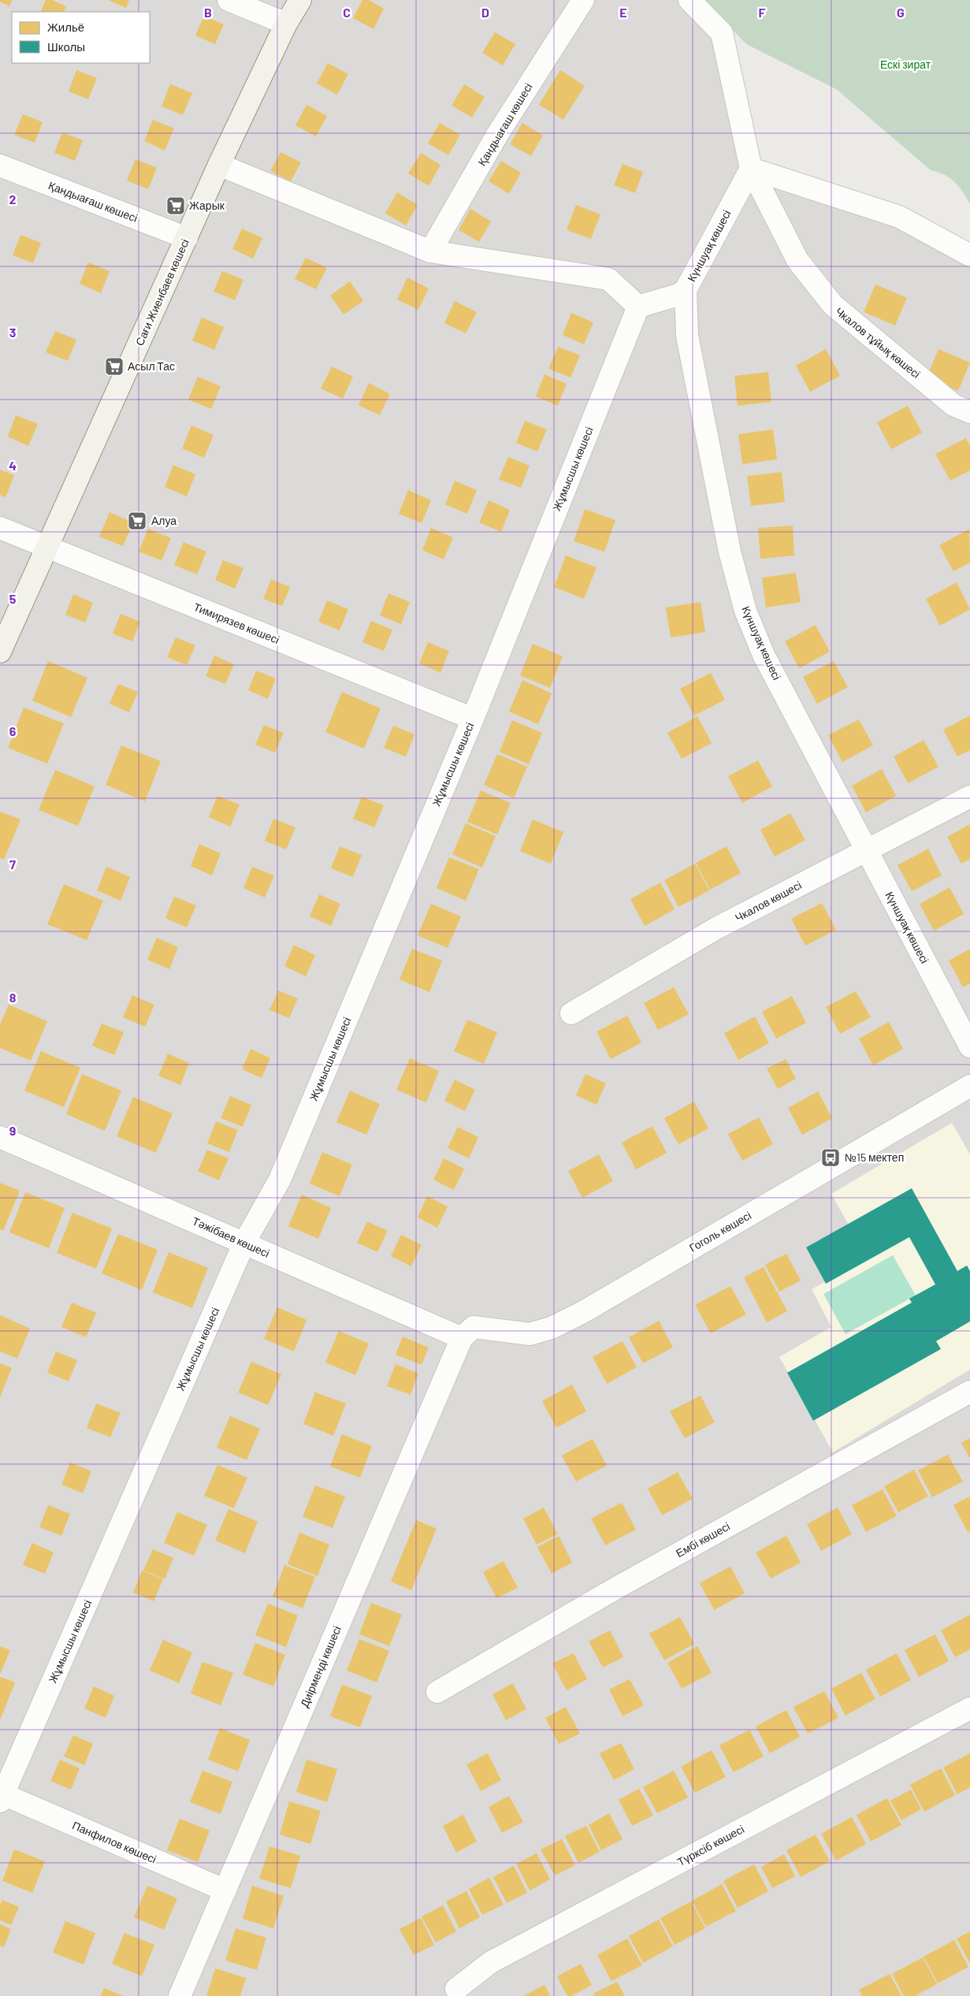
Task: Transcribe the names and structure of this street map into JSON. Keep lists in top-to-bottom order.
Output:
{
  "streets": {
    "main road": ["Сағи Жиенбаев көшесі"],
    "street": [
      "Қандыағаш көшесі",
      "Күншуақ көшесі",
      "Чкалов тұйық көшесі",
      "Жұмысшы көшесі",
      "Тимирязев көшесі",
      "Чкалов көшесі",
      "Гоголь көшесі",
      "Тәжібаев көшесі",
      "Ембі көшесі",
      "Диірменді көшесі",
      "Панфилов көшесі",
      "Түрксіб көшесі"
    ]
  },
  "crossings": [
    ["Қандыағаш көшесі", "Сағи Жиенбаев көшесі"],
    ["Күншуақ көшесі", "Чкалов тұйық көшесі"],
    ["Күншуақ көшесі", "Чкалов көшесі"],
    ["Сағи Жиенбаев көшесі", "Тимирязев көшесі"],
    ["Жұмысшы көшесі", "Тимирязев көшесі"],
    ["Жұмысшы көшесі", "Тәжібаев көшесі"],
    ["Жұмысшы көшесі", "Панфилов көшесі"],
    ["Гоголь көшесі", "Тәжібаев көшесі"],
    ["Гоголь көшесі", "Диірменді көшесі"],
    ["Тәжібаев көшесі", "Диірменді көшесі"],
    ["Диірменді көшесі", "Панфилов көшесі"]
  ],
  "parks": ["Ескі зират"],
  "places": {
    "supermarket": ["Жарык", "Асыл Тас", "Алуа"],
    "bus stop": ["№15 мектеп"]
  },
  "legend": ["Жильё", "Школы"],
  "grid": {
    "columns": [
      "B",
      "C",
      "D",
      "E",
      "F",
      "G"
    ],
    "rows": [
      "2",
      "3",
      "4",
      "5",
      "6",
      "7",
      "8",
      "9"
    ]
  }
}
